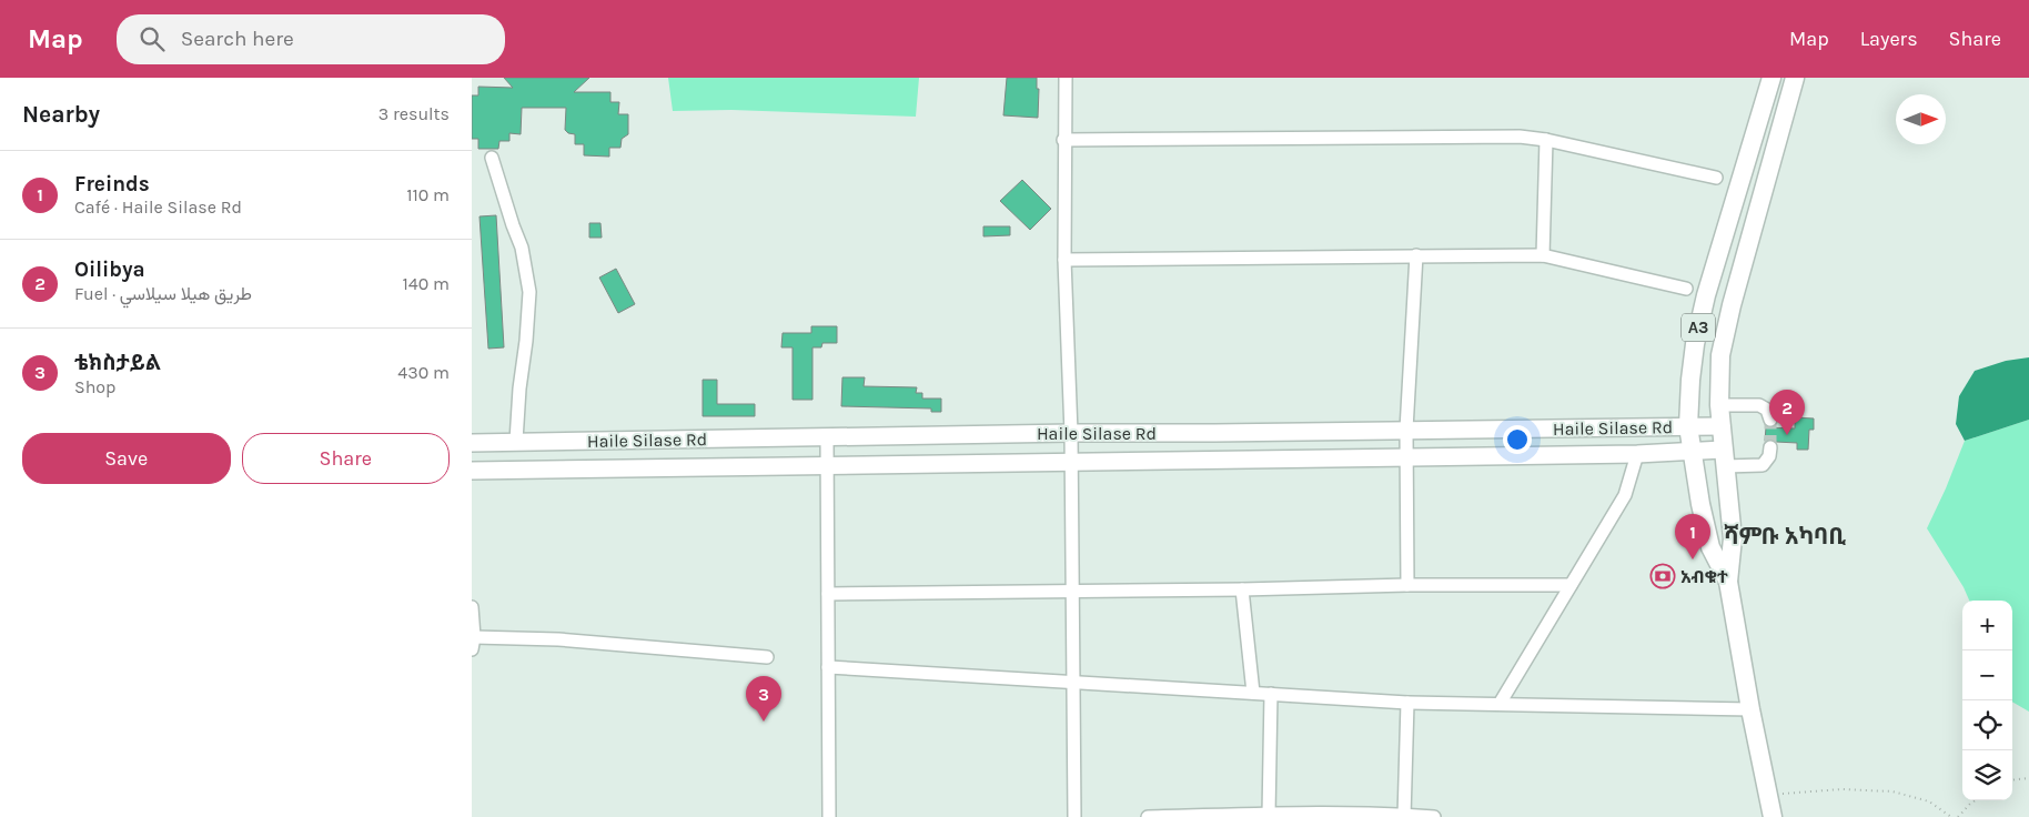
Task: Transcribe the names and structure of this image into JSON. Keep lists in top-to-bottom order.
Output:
{
  "streets": {
    "highway": ["A3"],
    "main road": ["Haile Silase Rd"]
  },
  "crossings": [
    ["A3", "Haile Silase Rd"]
  ],
  "districts": ["ሻምቡ አካባቢ"],
  "places": {
    "bank": ["አብቁተ"]
  },
  "north": "right",
  "page": {
    "header": "Map",
    "search": "Search here",
    "nav": ["Map", "Layers", "Share"],
    "heading": ["Nearby", "3 results"],
    "list": [
      {
        "mark": "1",
        "name": "Freinds",
        "note": "Café · Haile Silase Rd",
        "value": "110 m"
      },
      {
        "mark": "2",
        "name": "Oilibya",
        "note": "Fuel · طريق هيلا سيلاسي",
        "value": "140 m"
      },
      {
        "mark": "3",
        "name": "ቴክስታይል",
        "note": "Shop",
        "value": "430 m"
      }
    ],
    "pins": ["2", "1", "3"],
    "buttons": ["Save", "Share"],
    "map_buttons": ["+", "−"]
  }
}
